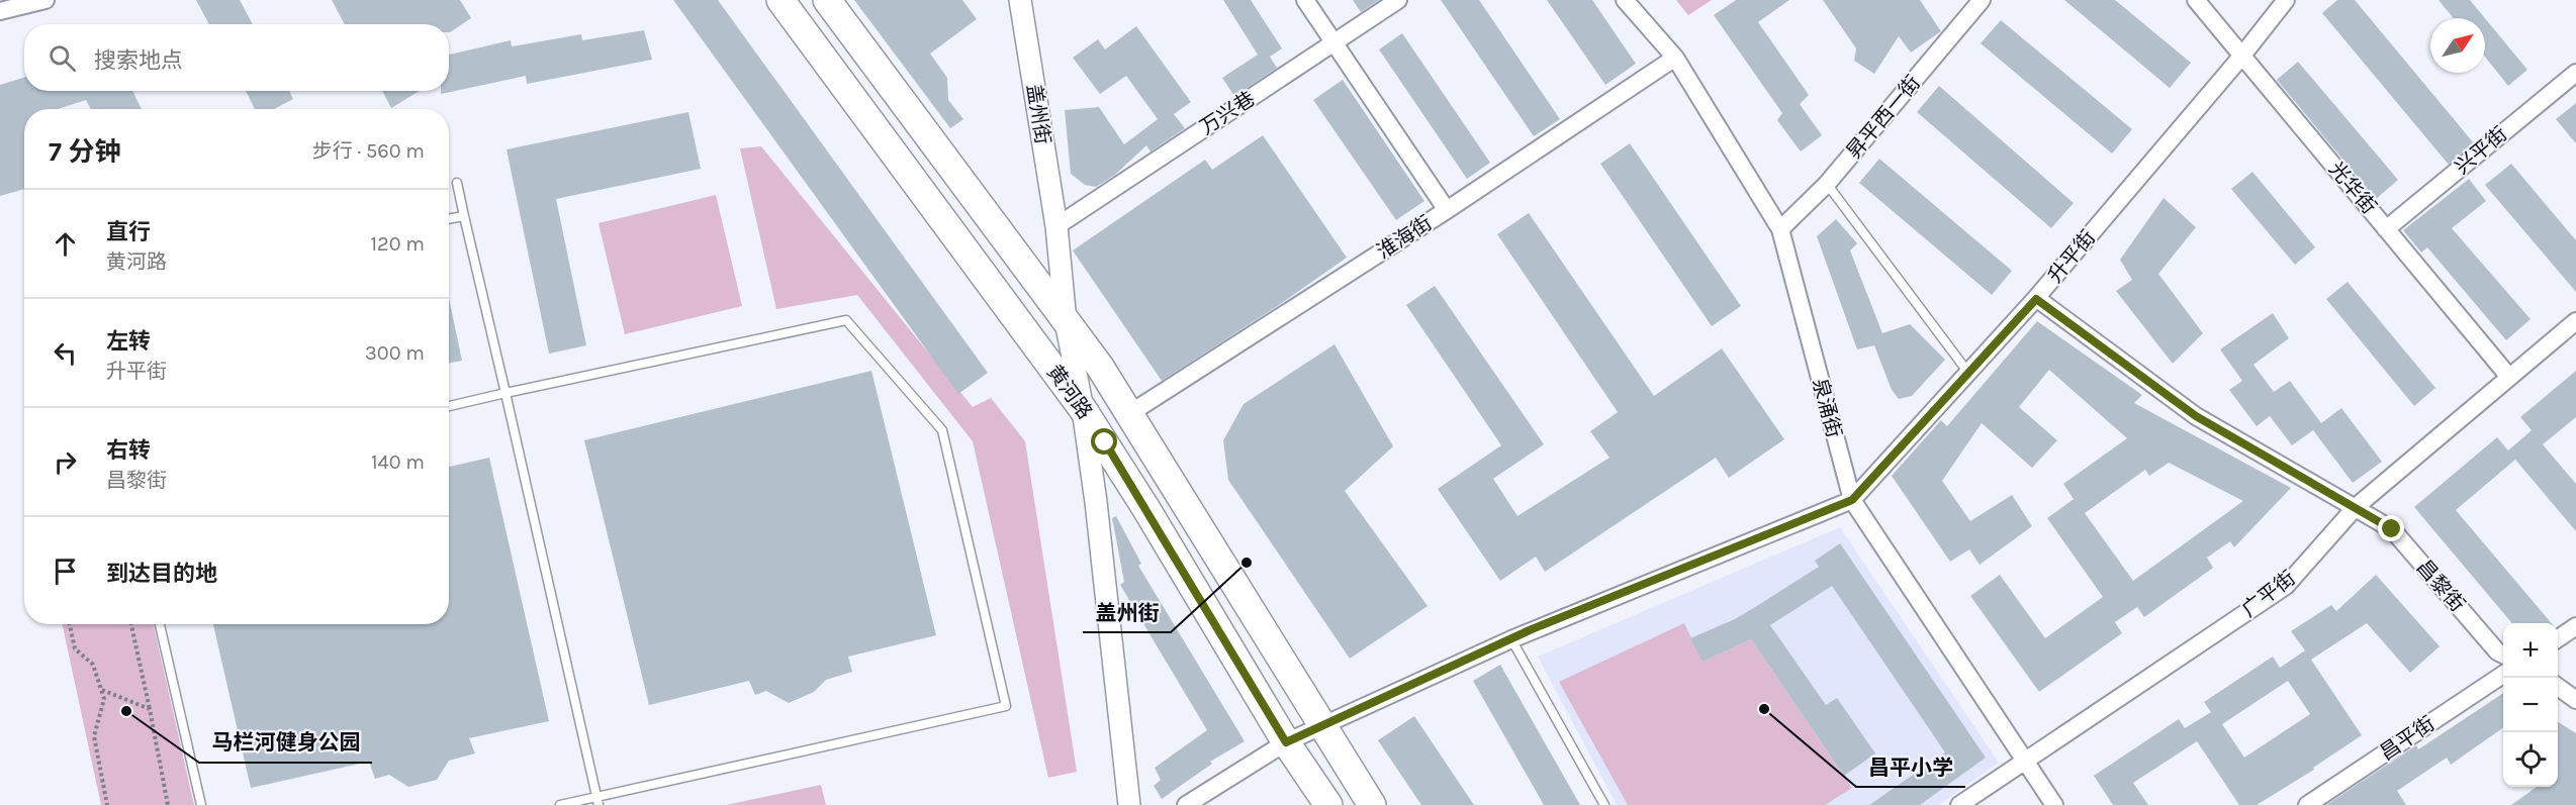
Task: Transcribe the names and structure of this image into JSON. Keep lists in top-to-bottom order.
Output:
{
  "streets": {
    "main road": ["黄河路"],
    "street": [
      "万兴巷",
      "盖州街",
      "昇平西一街",
      "兴平街",
      "光华街",
      "淮海街",
      "升平街",
      "泉涌街",
      "昌黎街",
      "广平街",
      "昌平街"
    ]
  },
  "crossings": [
    ["万兴巷", "盖州街"],
    ["盖州街", "黄河路"],
    ["昇平西一街", "泉涌街"],
    ["兴平街", "光华街"],
    ["光华街", "升平街"],
    ["光华街", "广平街"],
    ["淮海街", "黄河路"],
    ["淮海街", "泉涌街"],
    ["升平街", "黄河路"],
    ["升平街", "泉涌街"],
    ["升平街", "昌黎街"],
    ["泉涌街", "广平街"],
    ["昌黎街", "广平街"]
  ],
  "places": ["盖州街", "昌平小学", "马栏河健身公园"],
  "north": "top right",
  "page": {
    "search": "搜索地点",
    "heading": ["7 分钟", "步行 · 560 m"],
    "list": [
      ["直行", "黄河路", "120 m"],
      ["左转", "升平街", "300 m"],
      ["右转", "昌黎街", "140 m"],
      "到达目的地"
    ],
    "map_buttons": ["+", "−"]
  }
}
